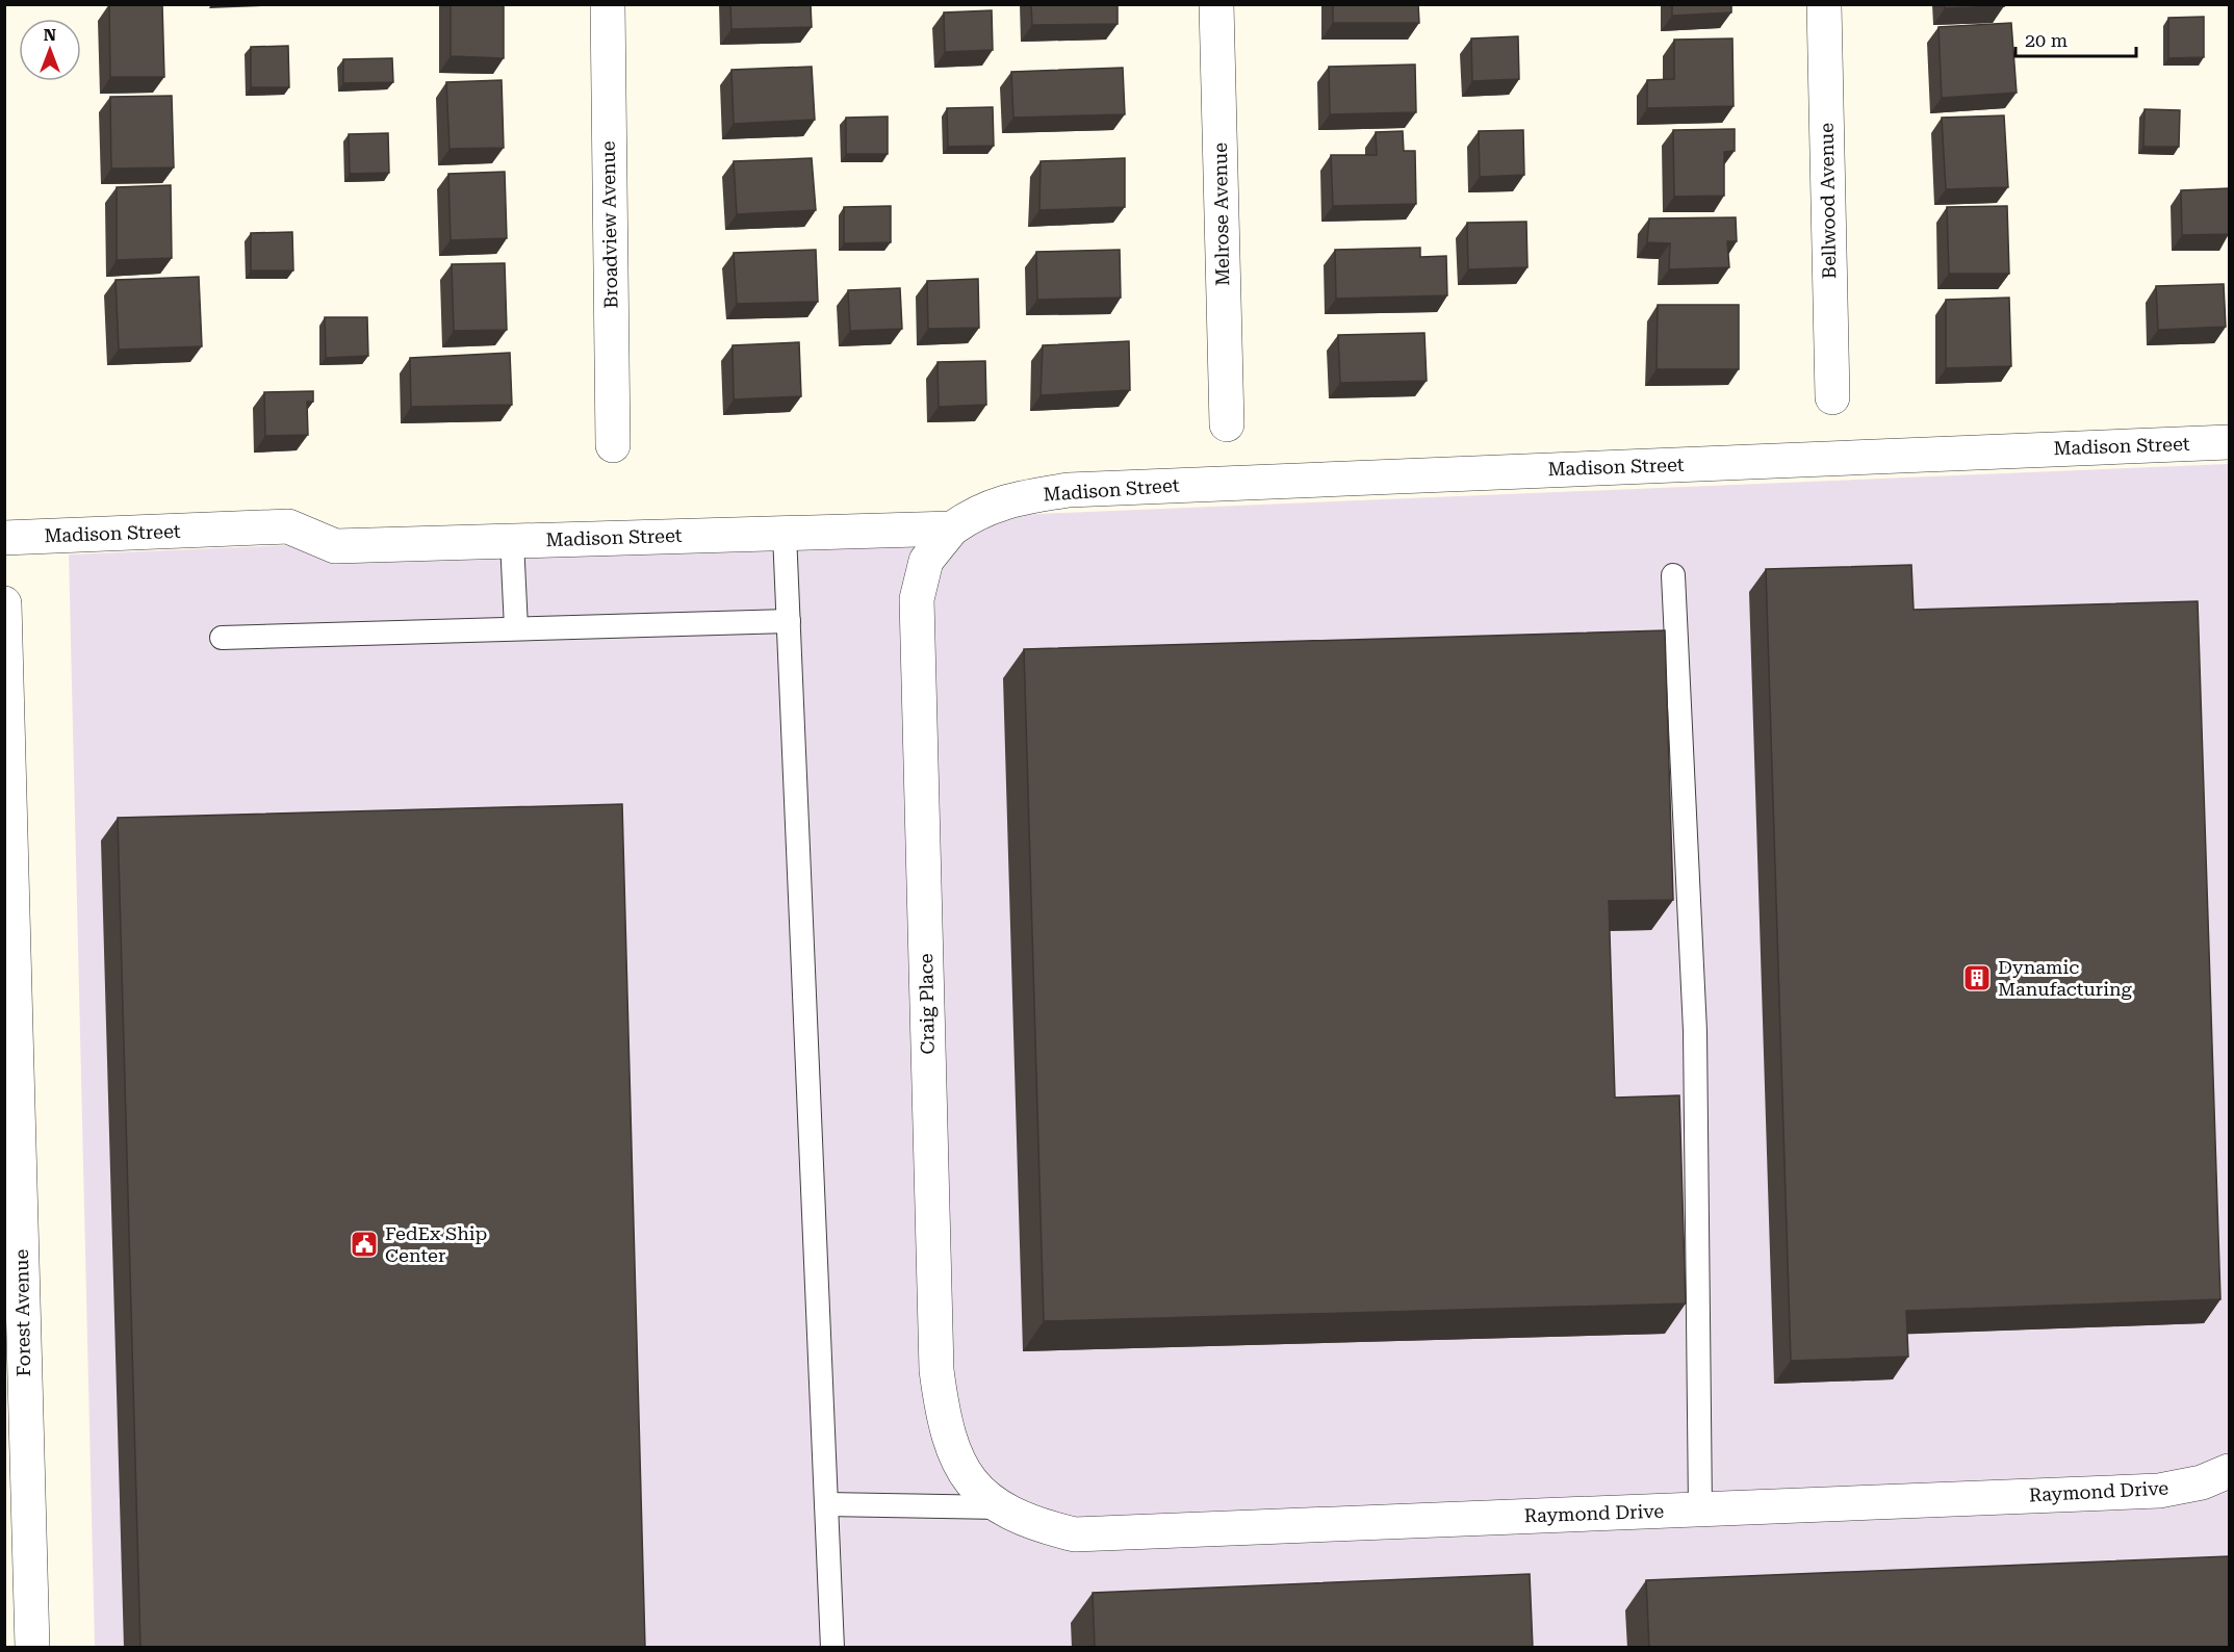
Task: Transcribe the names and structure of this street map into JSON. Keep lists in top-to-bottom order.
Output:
{
  "streets": {
    "street": [
      "Bellwood Avenue",
      "Melrose Avenue",
      "Broadview Avenue",
      "Madison Street",
      "Craig Place",
      "Forest Avenue",
      "Raymond Drive"
    ]
  },
  "crossings": [
    ["Madison Street", "Craig Place"],
    ["Craig Place", "Raymond Drive"]
  ],
  "places": {
    "building": ["Dynamic Manufacturing"],
    "public building": ["FedEx Ship Center"]
  },
  "scale_bar": "20 m",
  "north": "top"
}
